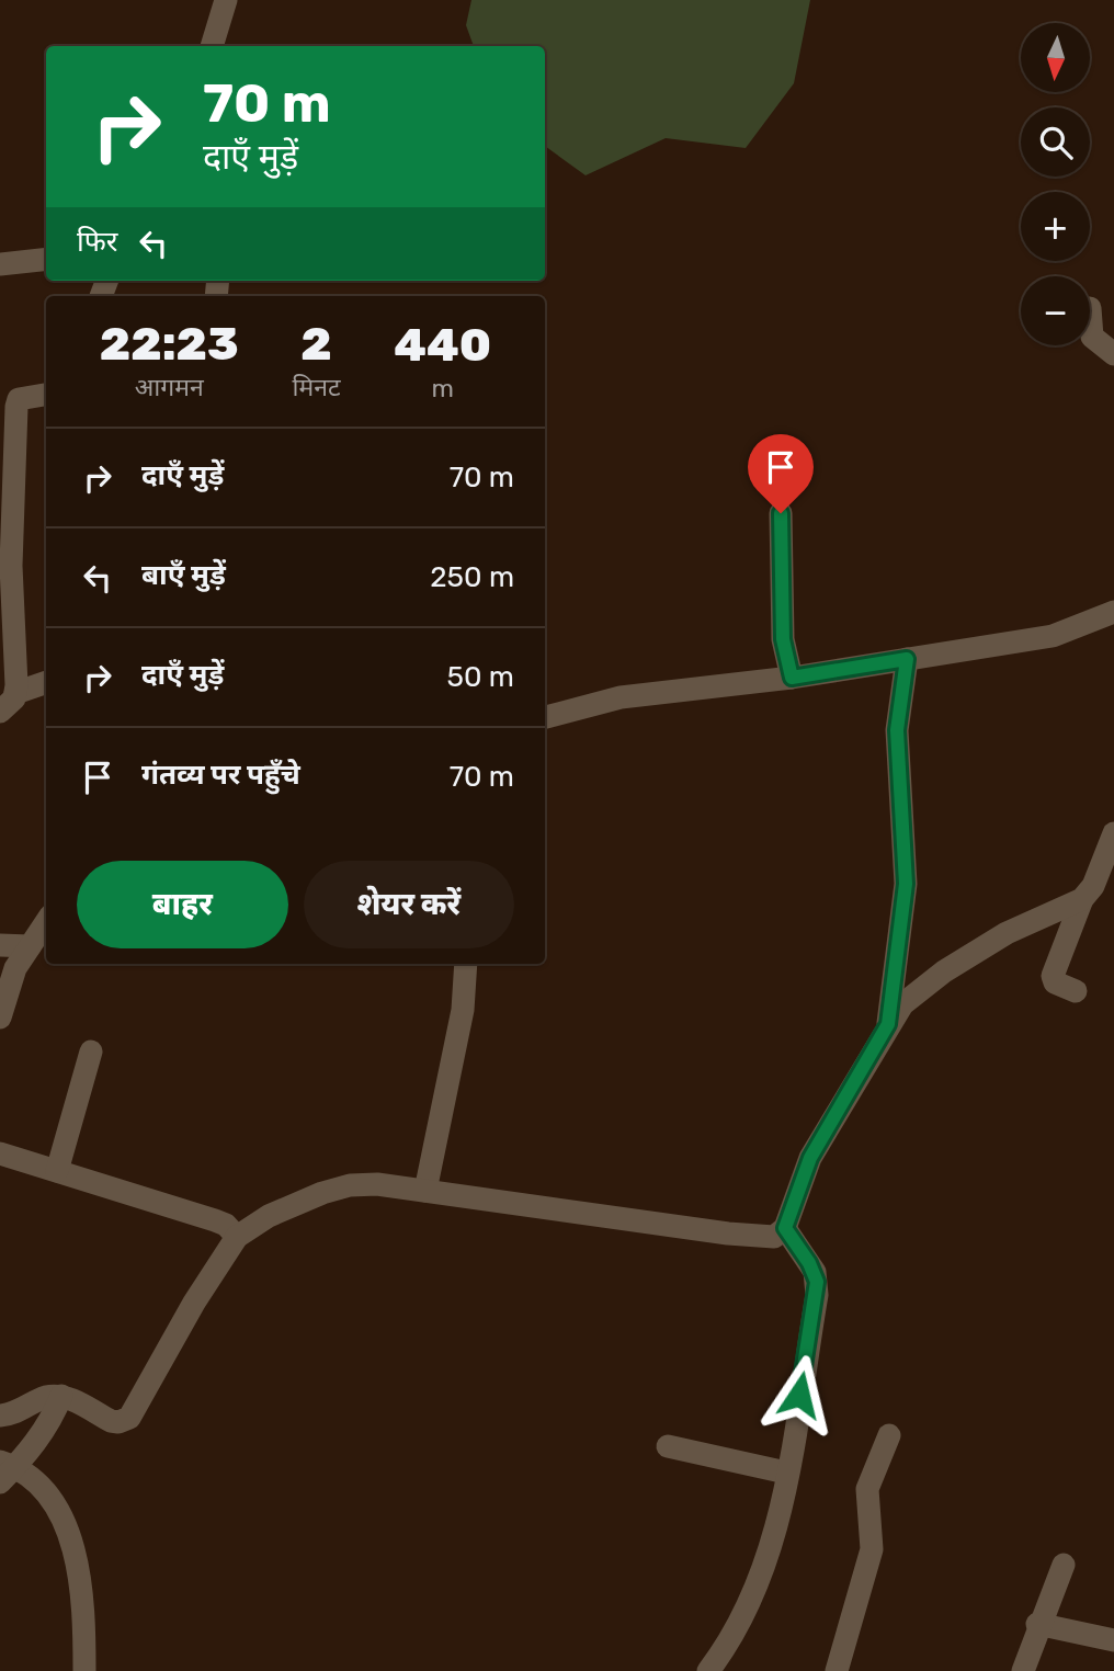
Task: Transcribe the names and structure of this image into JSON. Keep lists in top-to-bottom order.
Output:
{
  "north": "bottom",
  "page": {
    "map_buttons": ["+", "−"],
    "turn": ["70 m", "दाएँ मुड़ें"],
    "then": "फिर",
    "eta": [
      "22:23",
      "आगमन",
      "2",
      "मिनट",
      "440",
      "m"
    ],
    "list": [
      {
        "name": "दाएँ मुड़ें",
        "value": "70 m"
      },
      {
        "name": "बाएँ मुड़ें",
        "value": "250 m"
      },
      {
        "name": "दाएँ मुड़ें",
        "value": "50 m"
      },
      {
        "name": "गंतव्य पर पहुँचे",
        "value": "70 m"
      }
    ],
    "buttons": ["बाहर", "शेयर करें"]
  }
}
